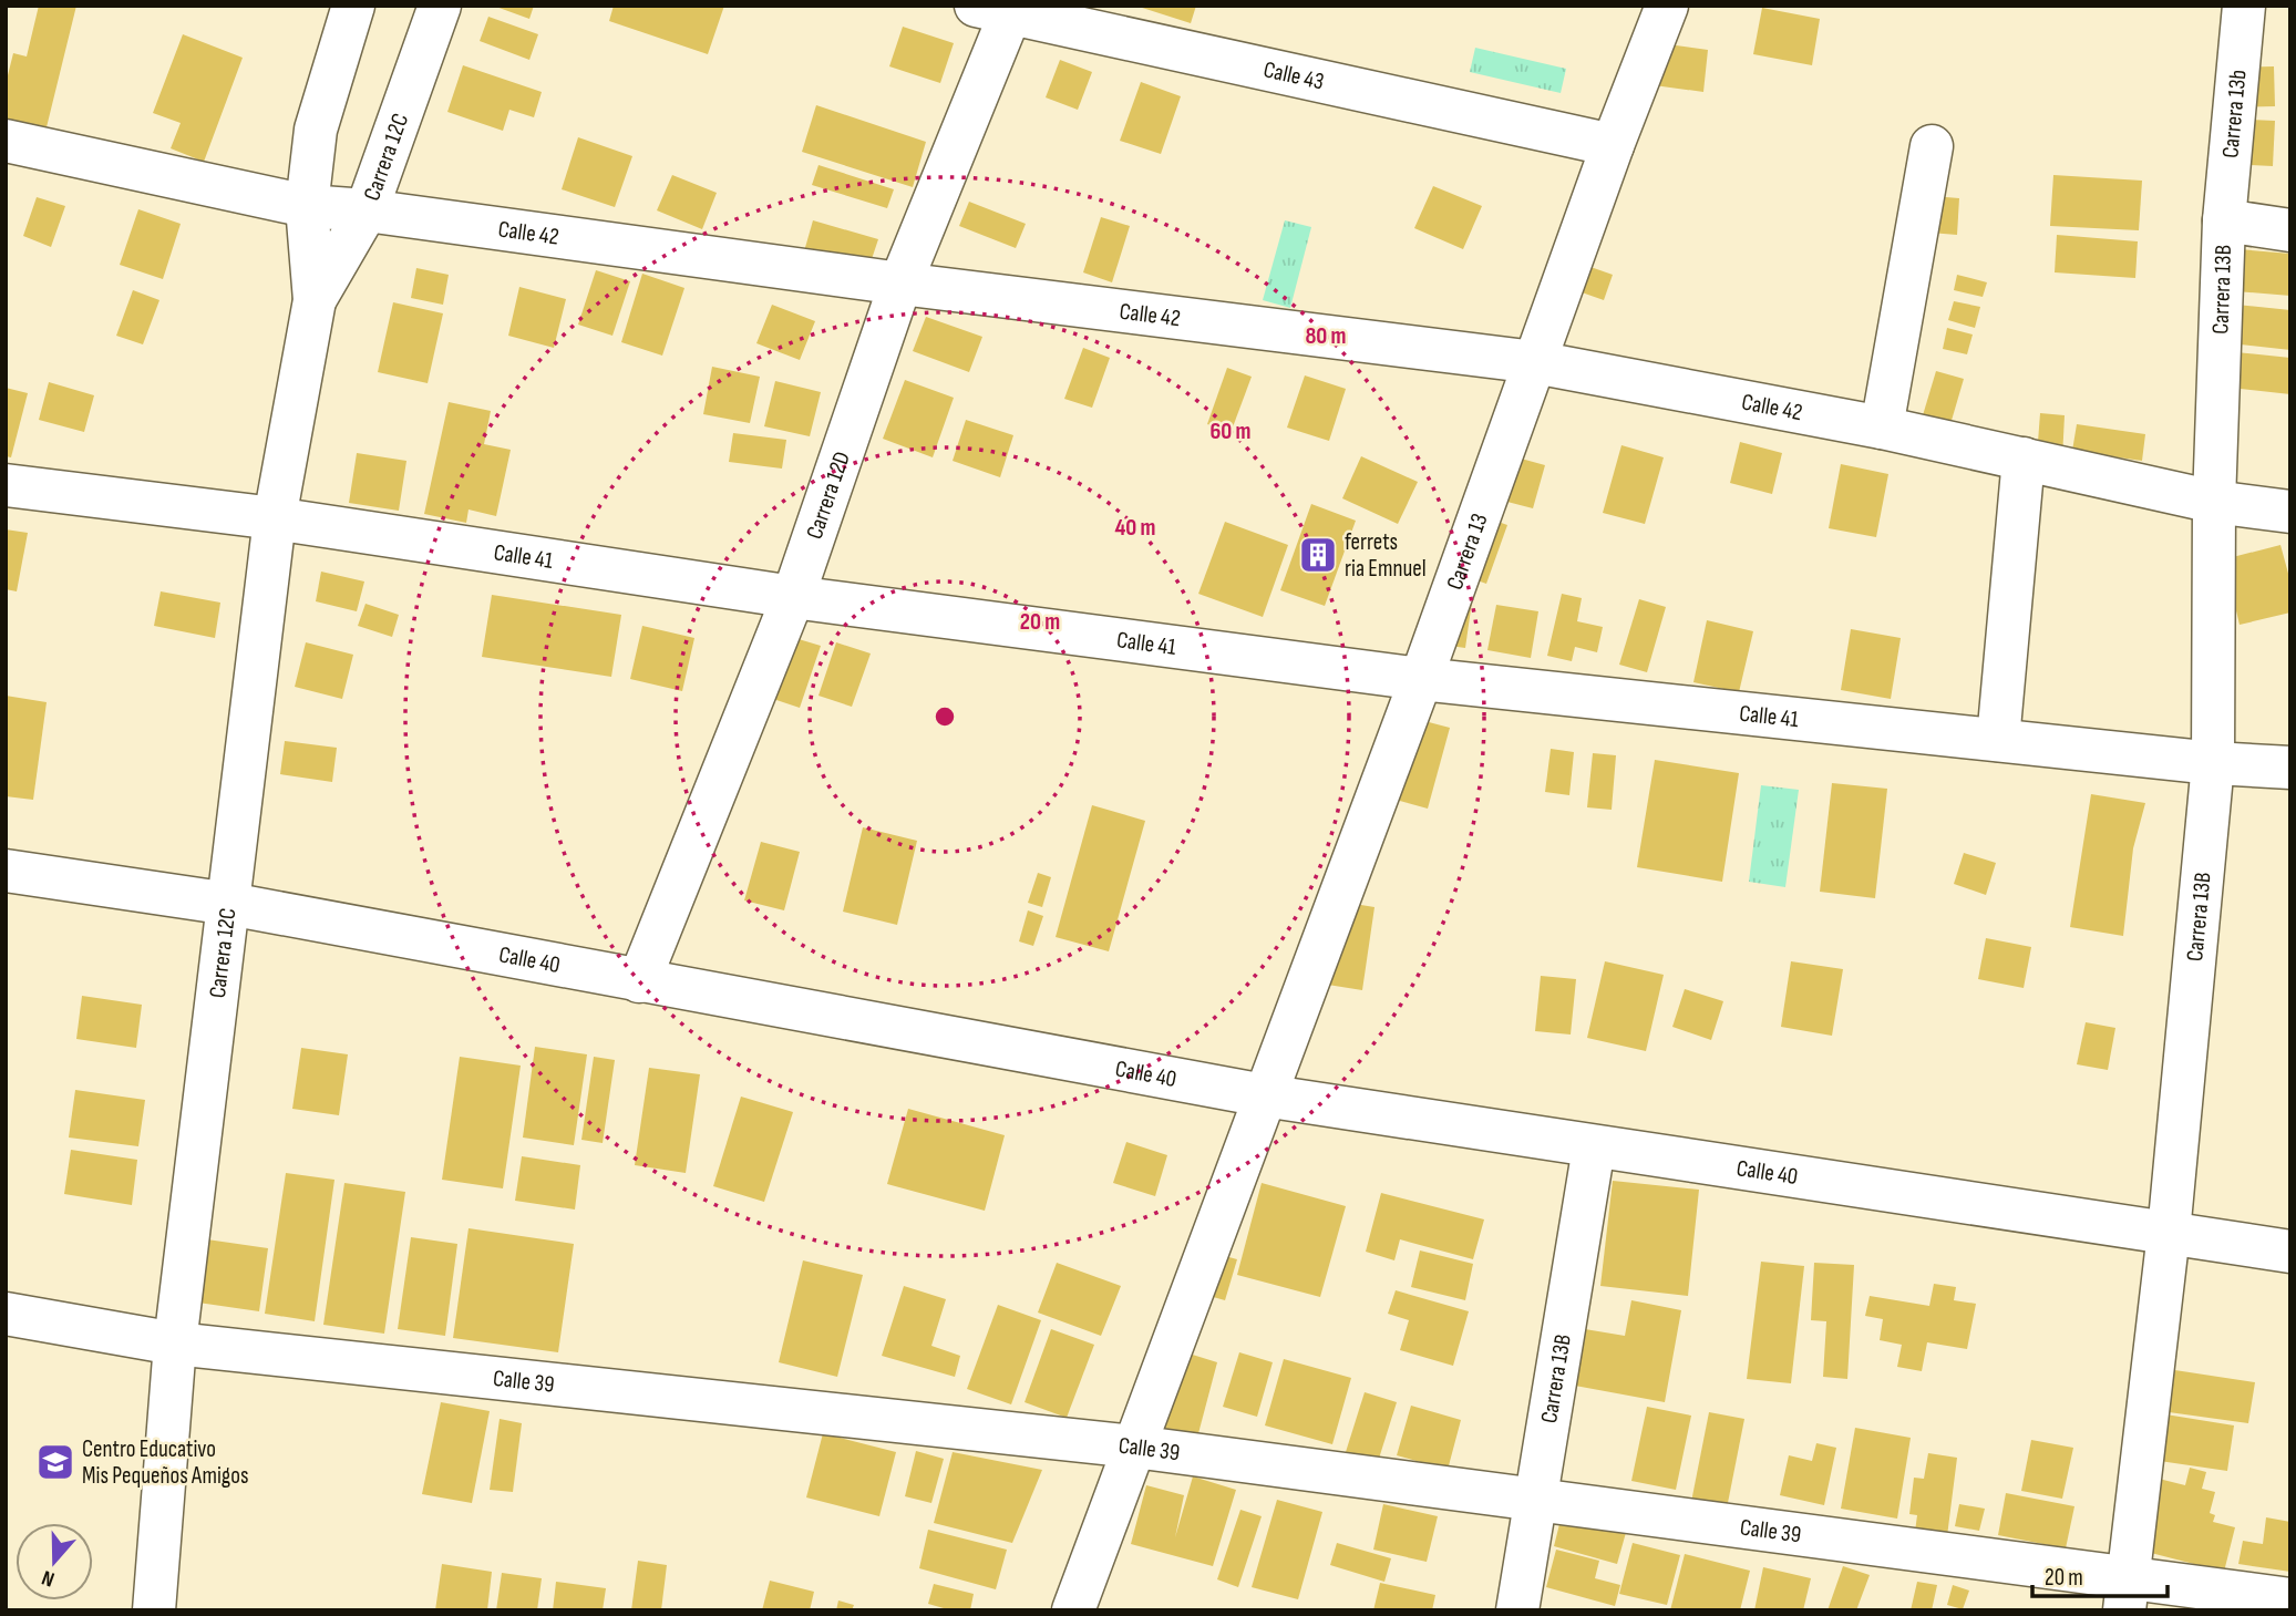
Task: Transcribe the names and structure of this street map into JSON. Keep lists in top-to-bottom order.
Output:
{
  "streets": {
    "street": [
      "Calle 43",
      "Carrera 13b",
      "Carrera 12C",
      "Calle 42",
      "Carrera 13B",
      "Carrera 12D",
      "Carrera 13",
      "Calle 41",
      "Calle 40",
      "Calle 39"
    ]
  },
  "crossings": [
    ["Calle 43", "Carrera 12D"],
    ["Calle 43", "Carrera 13"],
    ["Carrera 13b", "Carrera 13B"],
    ["Carrera 12C", "Calle 42"],
    ["Carrera 12C", "Calle 41"],
    ["Carrera 12C", "Calle 40"],
    ["Carrera 12C", "Calle 39"],
    ["Calle 42", "Carrera 13B"],
    ["Calle 42", "Carrera 12D"],
    ["Calle 42", "Carrera 13"],
    ["Carrera 13B", "Calle 41"],
    ["Carrera 13B", "Calle 40"],
    ["Carrera 13B", "Calle 39"],
    ["Carrera 12D", "Calle 41"],
    ["Carrera 12D", "Calle 40"],
    ["Carrera 13", "Calle 41"],
    ["Carrera 13", "Calle 40"],
    ["Carrera 13", "Calle 39"]
  ],
  "places": {
    "building": ["ferrets ria Emnuel"],
    "school or university": ["Centro Educativo Mis Pequeños Amigos"]
  },
  "scale_bar": "20 m",
  "north": "bottom",
  "rings": [
    "80 m",
    "60 m",
    "40 m",
    "20 m"
  ]
}
